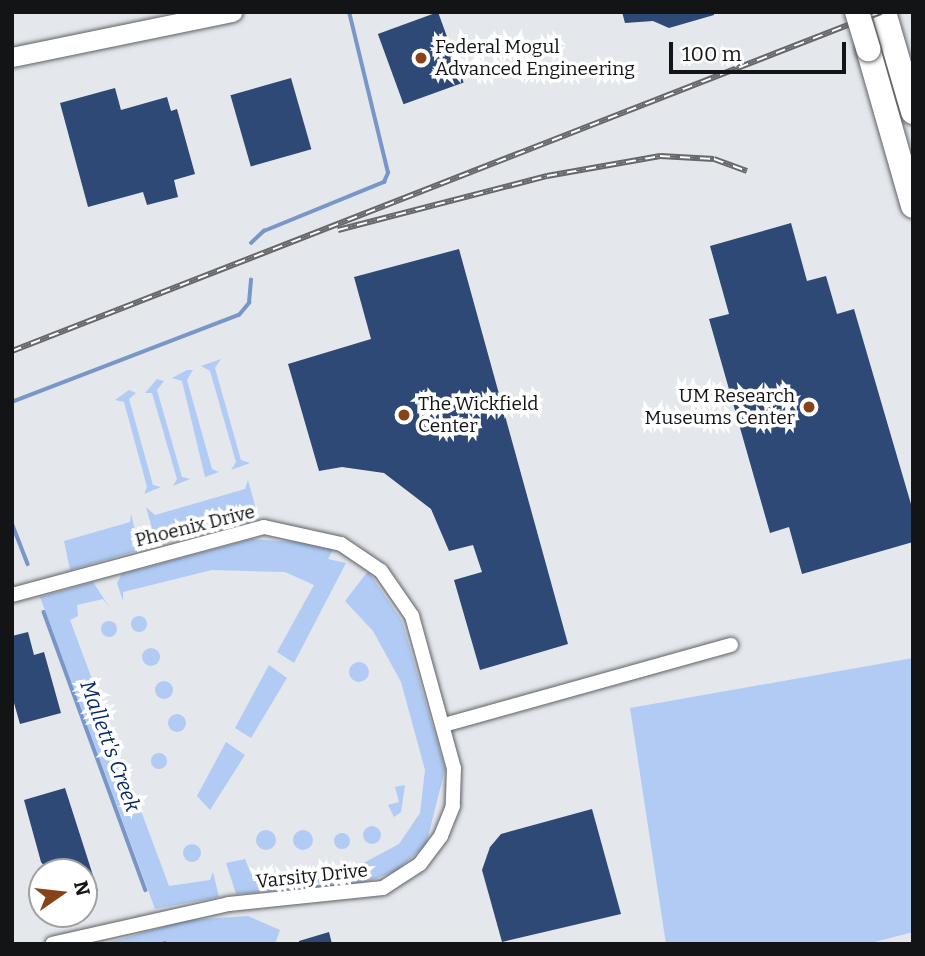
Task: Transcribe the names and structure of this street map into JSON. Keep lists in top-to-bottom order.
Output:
{
  "streets": {
    "street": ["Phoenix Drive", "Varsity Drive"]
  },
  "crossings": [
    ["Phoenix Drive", "Varsity Drive"]
  ],
  "water": ["Mallett's Creek"],
  "places": ["Federal Mogul Advanced Engineering", "UM Research Museums Center", "The Wickfield Center"],
  "scale_bar": "100 m",
  "north": "right"
}
